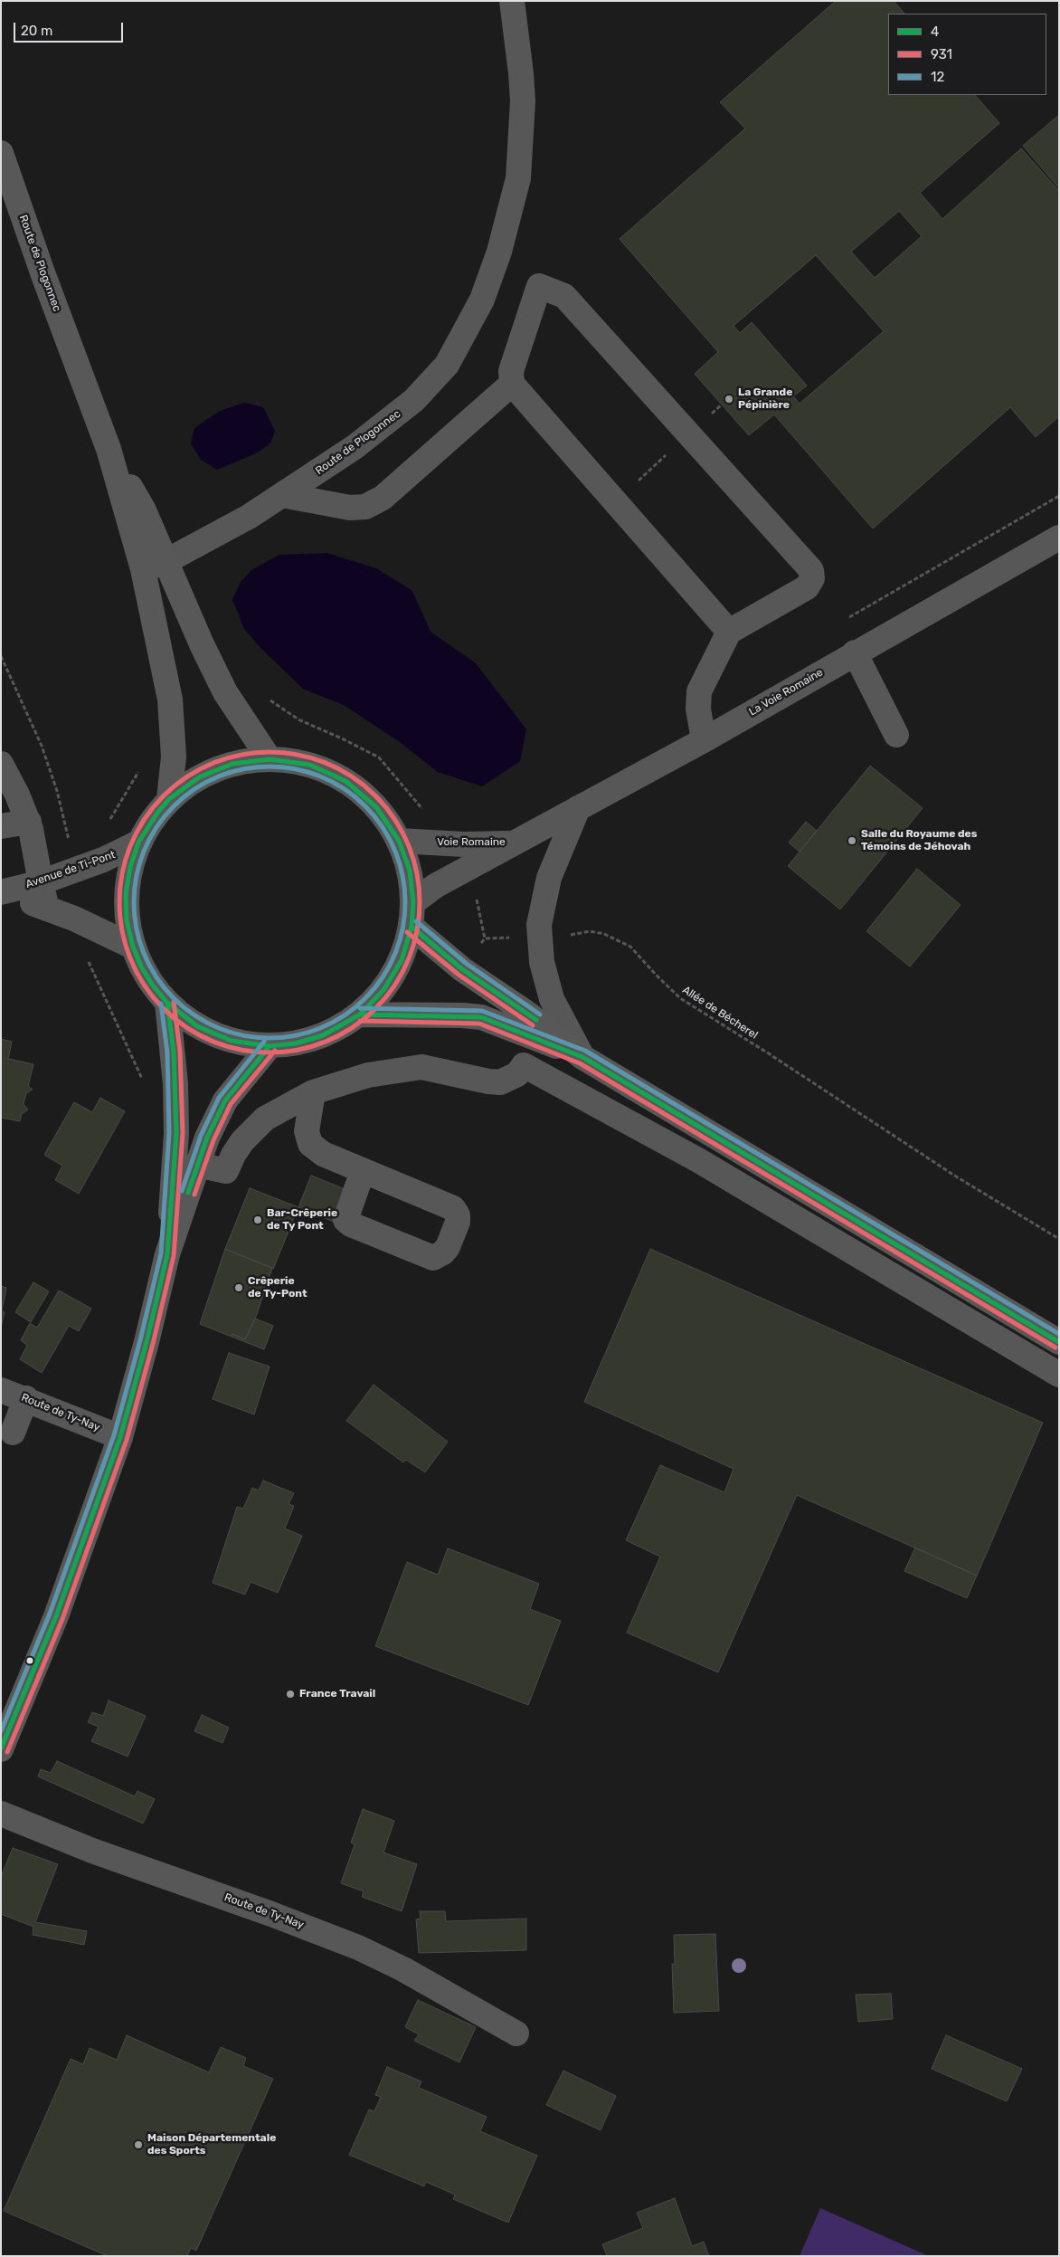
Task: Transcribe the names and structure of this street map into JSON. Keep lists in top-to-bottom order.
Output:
{
  "streets": {
    "main road": ["Route de Plogonnec"],
    "street": [
      "La Voie Romaine",
      "Voie Romaine",
      "Avenue de Ti-Pont",
      "Route de Ty-Nay"
    ],
    "path": ["Allée de Bécherel"]
  },
  "crossings": [
    ["La Voie Romaine", "Voie Romaine"]
  ],
  "places": [
    "La Grande Pépinière",
    "Salle du Royaume des Témoins de Jéhovah",
    "Bar-Crêperie de Ty Pont",
    "Crêperie de Ty-Pont",
    "France Travail",
    "Maison Départementale des Sports"
  ],
  "lines": ["transit line 931", "transit line 4", "transit line 12"],
  "legend": ["4", "931", "12"],
  "scale_bar": "20 m"
}
